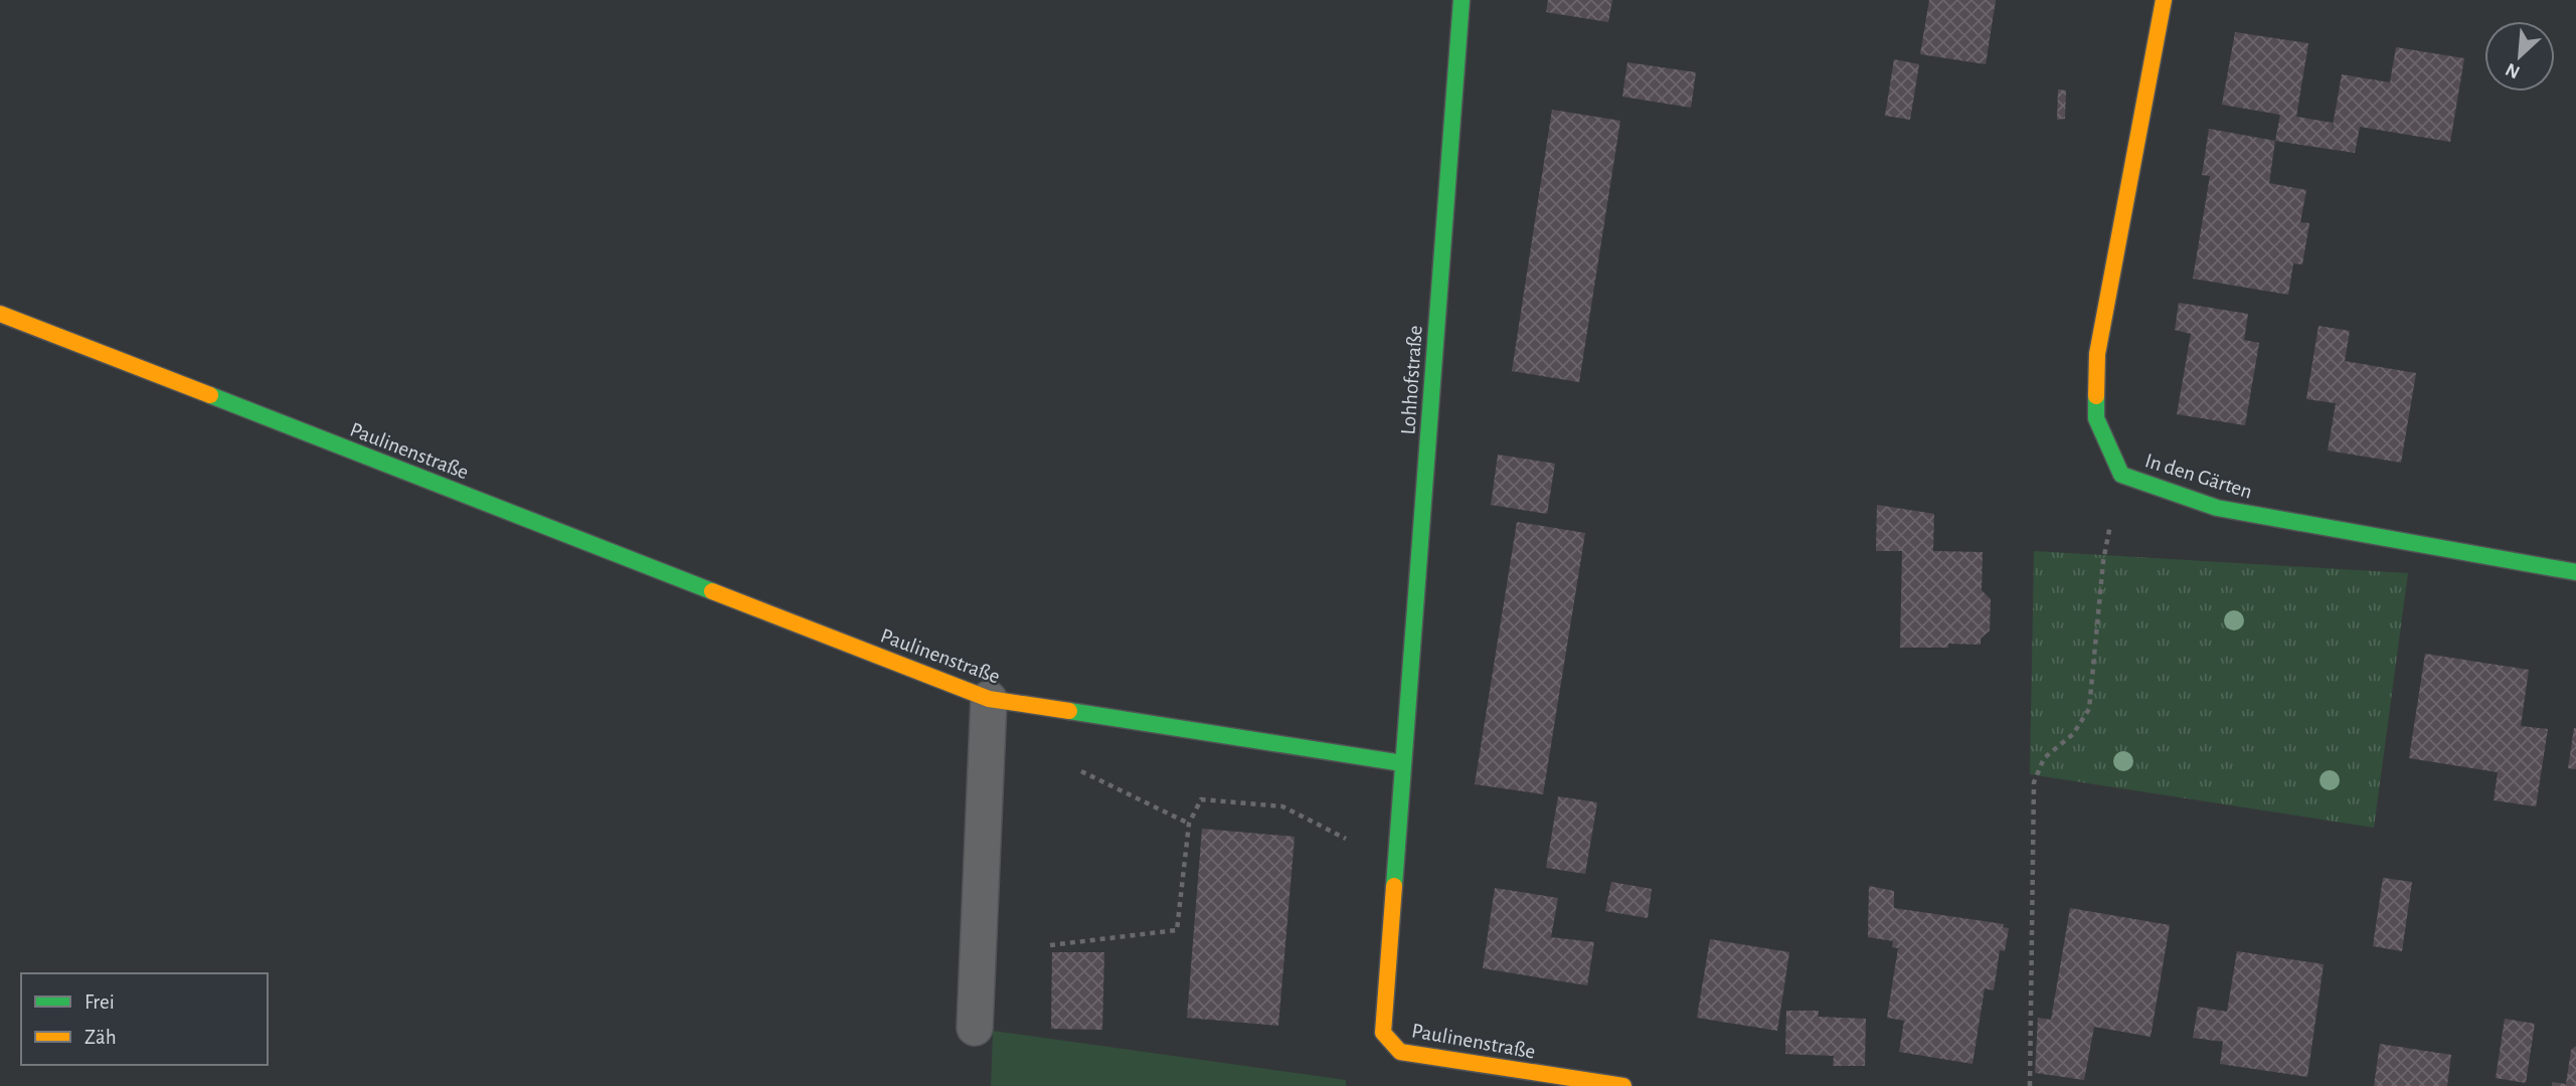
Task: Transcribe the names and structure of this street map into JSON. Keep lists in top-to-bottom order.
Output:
{
  "streets": {
    "street": ["Lohhofstraße", "Paulinenstraße", "In den Gärten"]
  },
  "crossings": [
    ["Lohhofstraße", "Paulinenstraße"]
  ],
  "legend": ["Frei", "Zäh"],
  "north": "bottom left"
}
